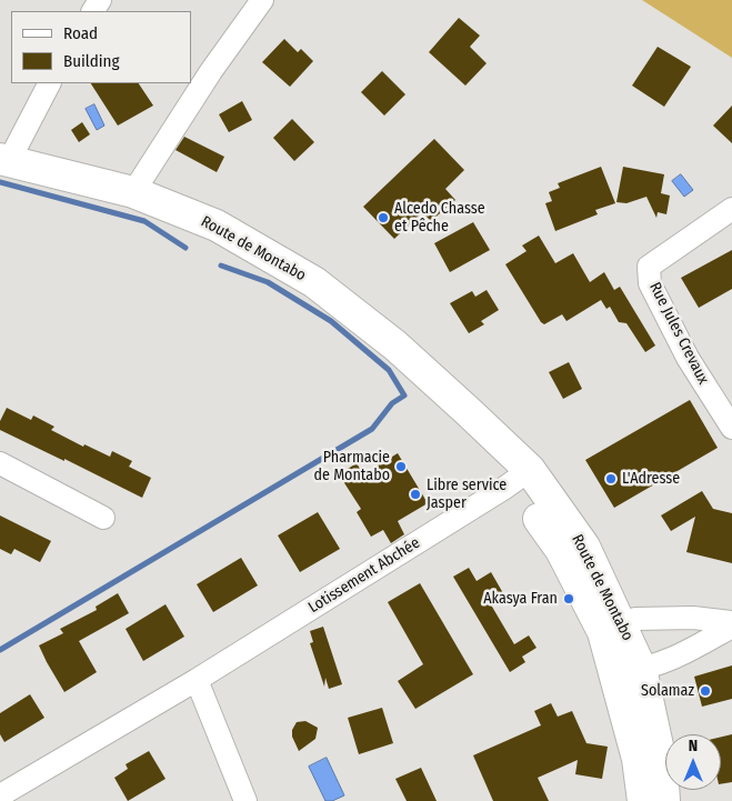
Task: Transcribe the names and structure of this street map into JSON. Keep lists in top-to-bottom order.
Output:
{
  "streets": {
    "main road": ["Route de Montabo"],
    "street": ["Rue Jules Crevaux", "Lotissement Abchée"]
  },
  "crossings": [
    ["Route de Montabo", "Lotissement Abchée"]
  ],
  "places": [
    "Alcedo Chasse et Pêche",
    "Pharmacie de Montabo",
    "L'Adresse",
    "Libre service Jasper",
    "Akasya Fran",
    "Solamaz"
  ],
  "legend": ["Road", "Building"],
  "north": "top"
}
